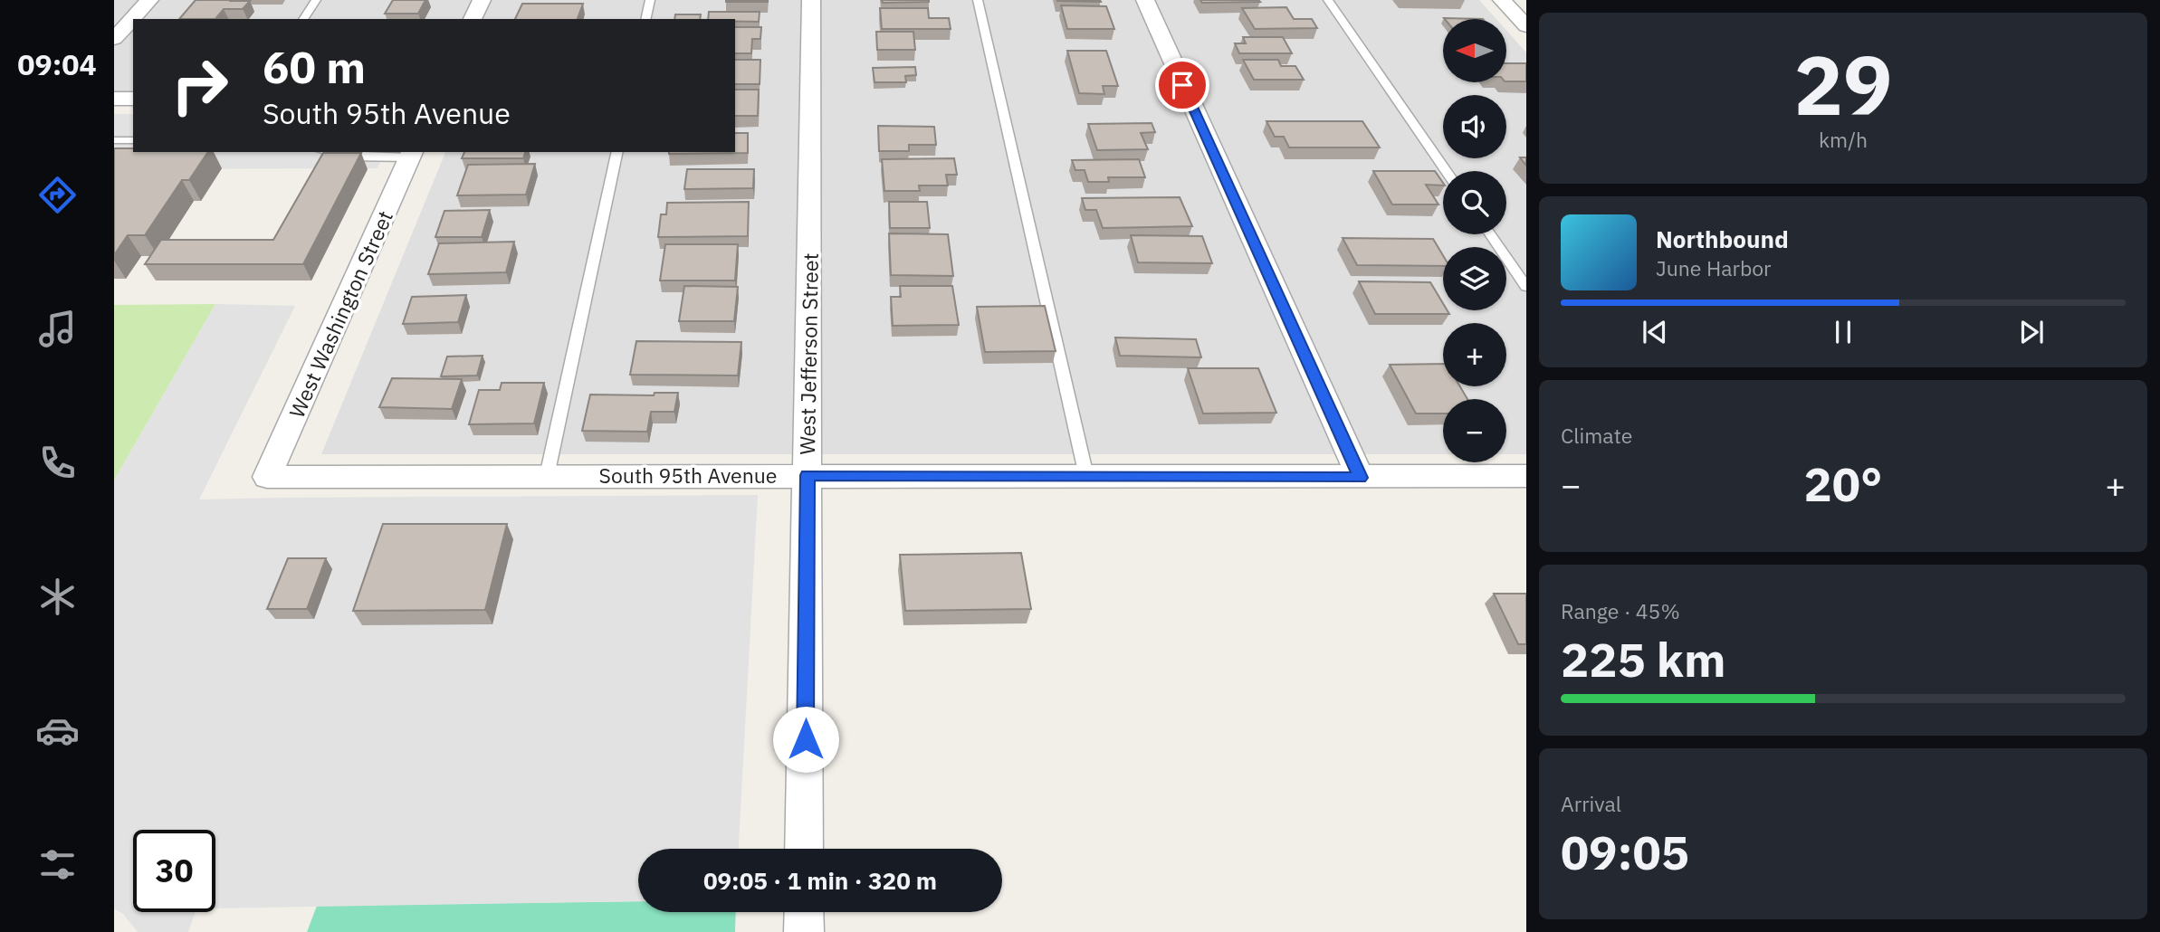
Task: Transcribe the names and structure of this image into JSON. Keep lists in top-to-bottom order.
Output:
{
  "streets": {
    "street": ["West Washington Street", "West Jefferson Street", "South 95th Avenue"]
  },
  "crossings": [
    ["West Washington Street", "South 95th Avenue"],
    ["West Jefferson Street", "South 95th Avenue"]
  ],
  "north": "left",
  "page": {
    "tabs": "09:04",
    "tile": [
      ["29", "km/h"],
      "Climate",
      ["Range · 45%", "225 km"],
      ["Arrival", "09:05"]
    ],
    "map_buttons": ["+", "−"],
    "turn": ["60 m", "South 95th Avenue"],
    "song": ["Northbound", "June Harbor"],
    "heat": ["−", "20°", "+"],
    "limit": "30",
    "trip": "09:05 · 1 min · 320 m"
  }
}
